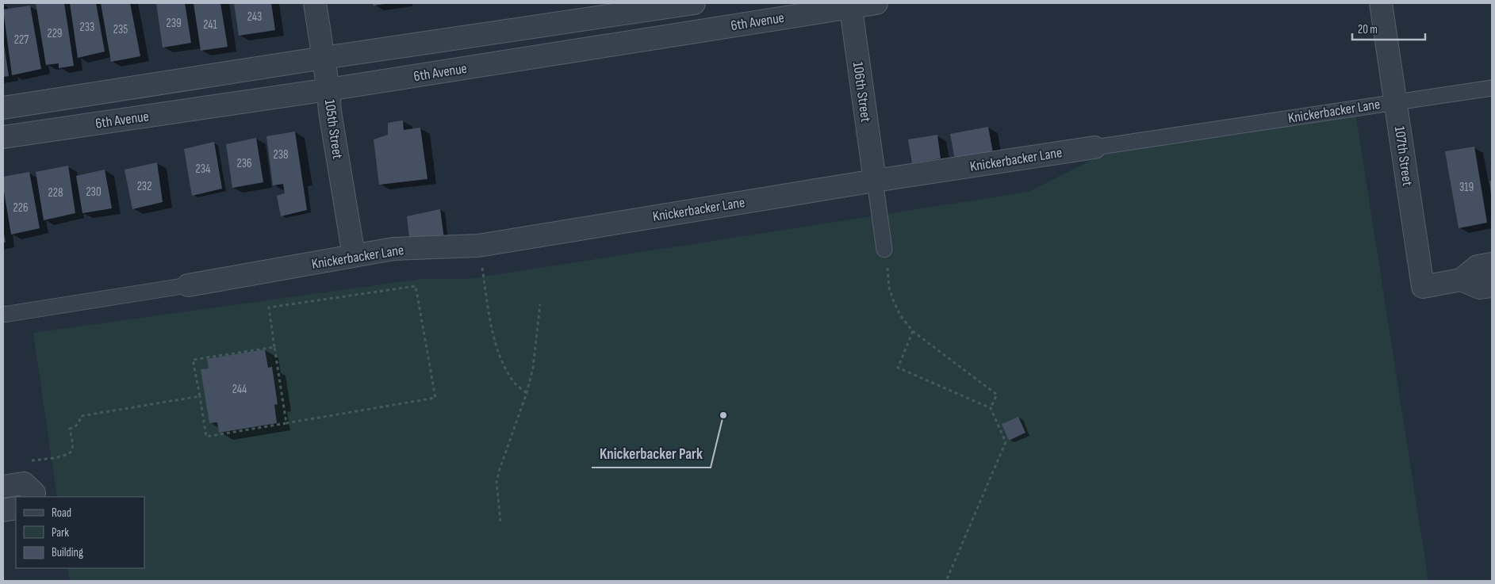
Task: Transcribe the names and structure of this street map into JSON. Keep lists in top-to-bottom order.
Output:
{
  "streets": {
    "street": [
      "6th Avenue",
      "106th Street",
      "Knickerbacker Lane",
      "105th Street",
      "107th Street"
    ]
  },
  "crossings": [
    ["6th Avenue", "106th Street"],
    ["6th Avenue", "105th Street"],
    ["106th Street", "Knickerbacker Lane"],
    ["Knickerbacker Lane", "105th Street"],
    ["Knickerbacker Lane", "107th Street"]
  ],
  "places": ["Knickerbacker Park"],
  "house_numbers": [
    "243",
    "239",
    "241",
    "233",
    "235",
    "229",
    "227",
    "238",
    "236",
    "234",
    "232",
    "319",
    "230",
    "228",
    "226",
    "244"
  ],
  "legend": ["Road", "Park", "Building"],
  "scale_bar": "20 m"
}
